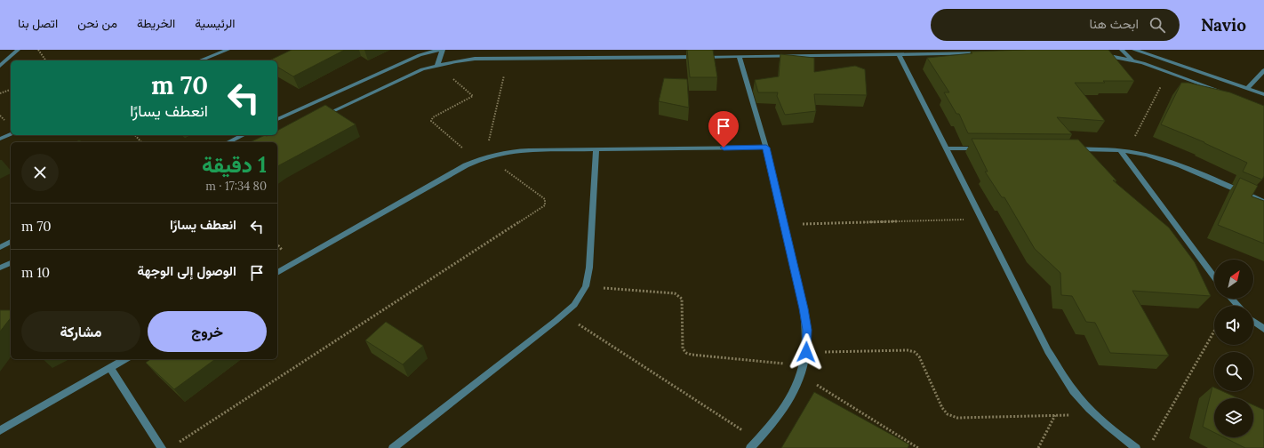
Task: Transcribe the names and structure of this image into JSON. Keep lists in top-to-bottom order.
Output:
{
  "north": "top right",
  "page": {
    "header": "Navio",
    "search": "ابحث هنا",
    "nav": [
      "الرئيسية",
      "الخريطة",
      "من نحن",
      "اتصل بنا"
    ],
    "turn": ["70 m", "انعطف يسارًا"],
    "heading": ["1 دقيقة", "80 m · 17:34"],
    "list": [
      {
        "name": "انعطف يسارًا",
        "value": "70 m"
      },
      {
        "name": "الوصول إلى الوجهة",
        "value": "10 m"
      }
    ],
    "buttons": ["خروج", "مشاركة"]
  }
}
